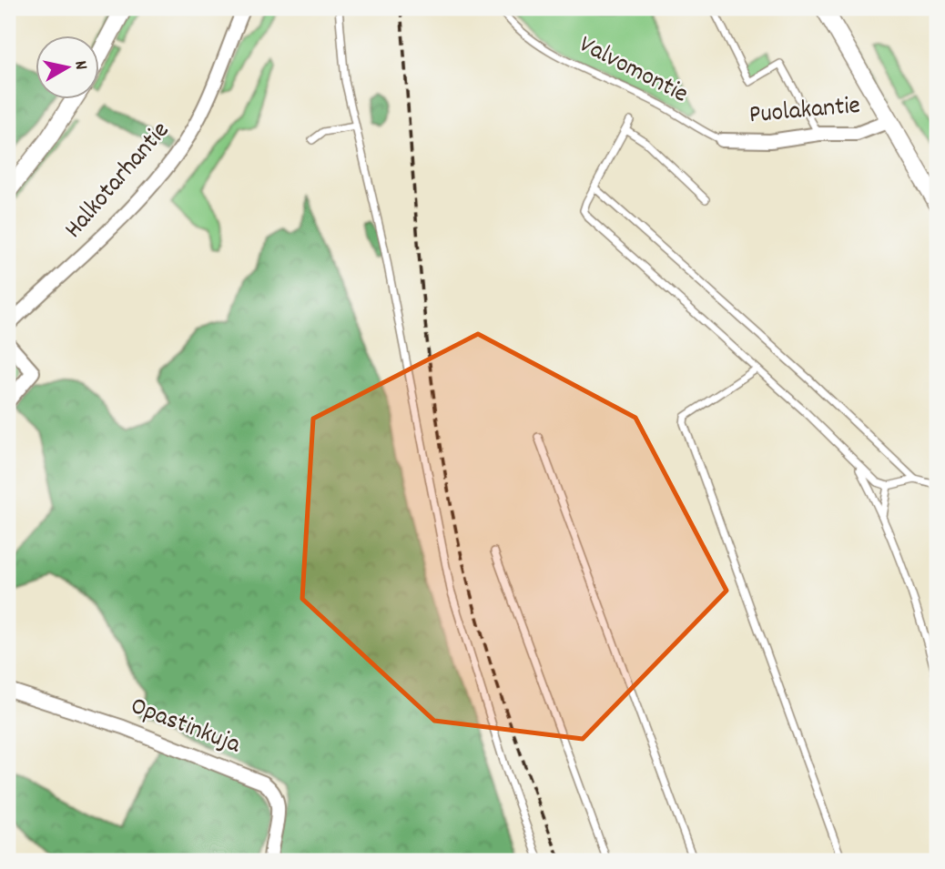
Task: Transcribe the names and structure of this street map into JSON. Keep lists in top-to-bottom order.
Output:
{
  "streets": {
    "street": ["Puolakantie", "Halkotarhantie", "Opastinkuja"],
    "lane": ["Valvomontie"]
  },
  "crossings": [
    ["Valvomontie", "Puolakantie"]
  ],
  "north": "right"
}
